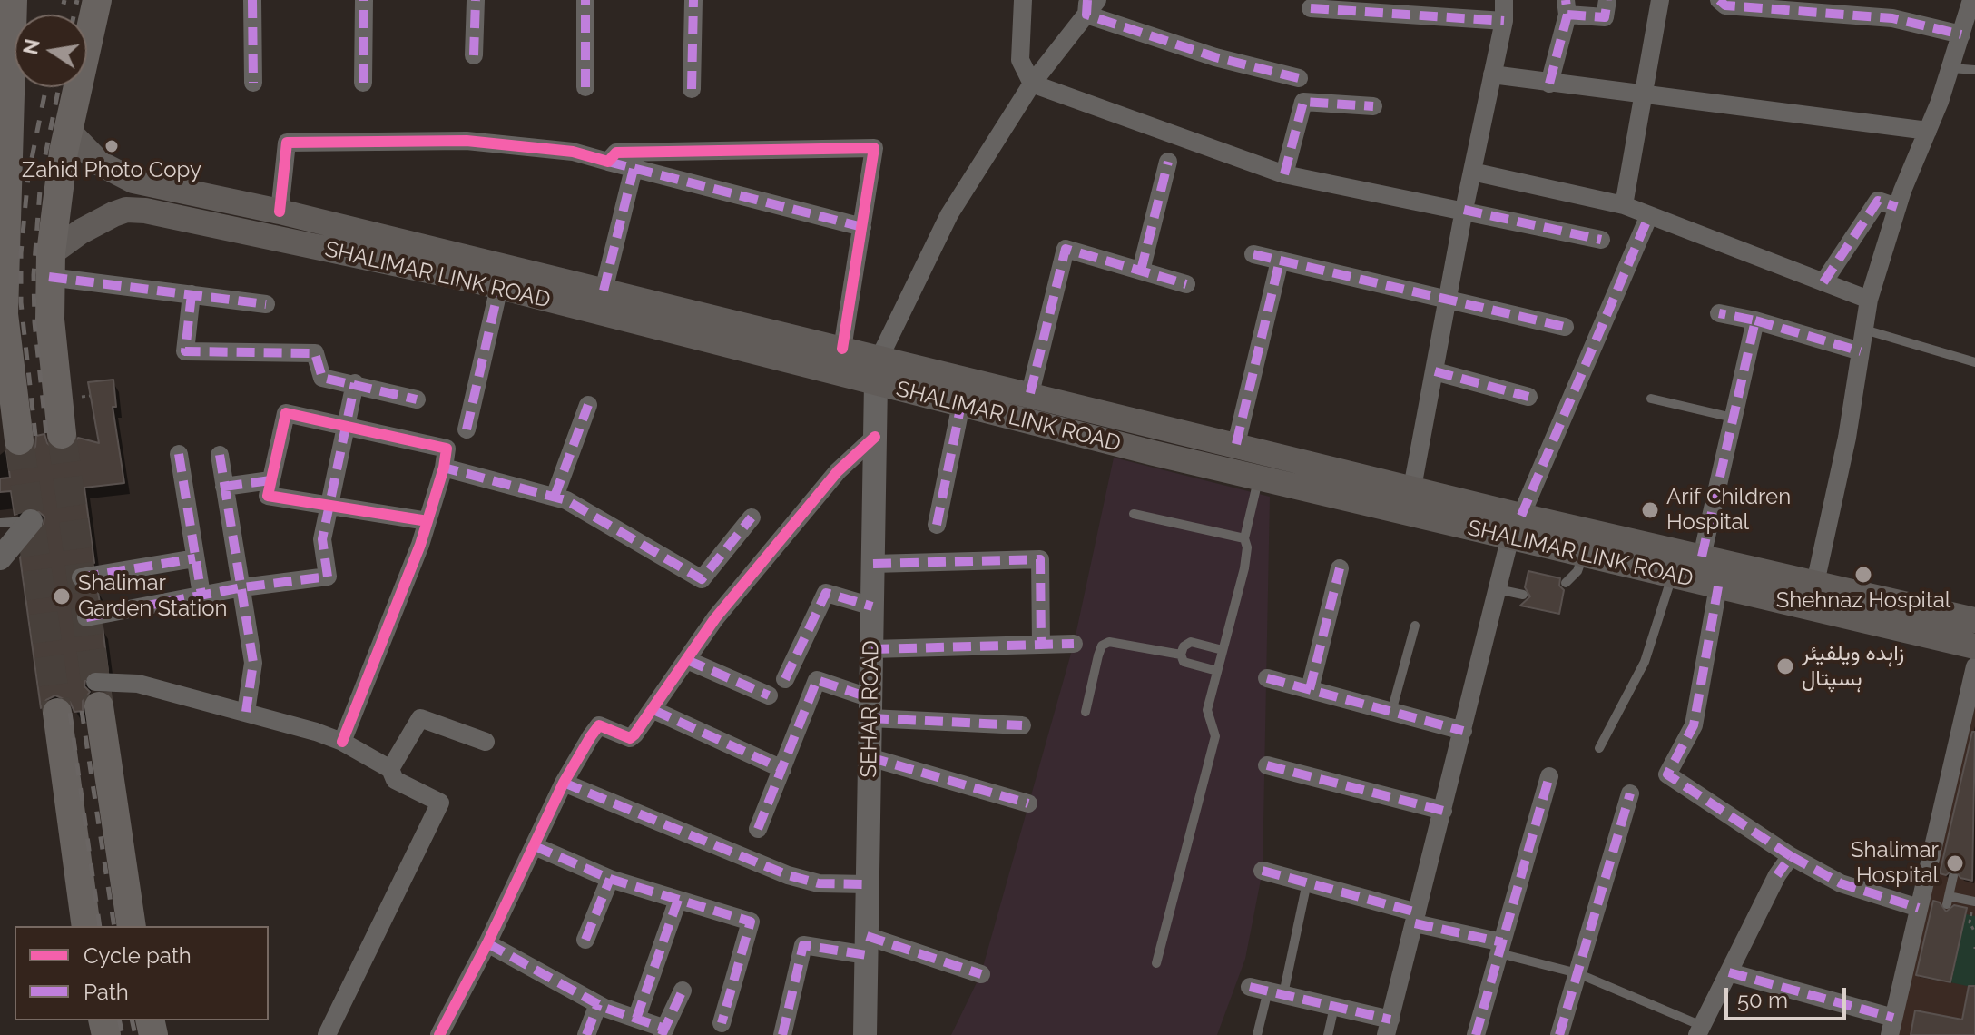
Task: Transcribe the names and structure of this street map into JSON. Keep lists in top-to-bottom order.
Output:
{
  "streets": {
    "main road": ["SHALIMAR LINK ROAD"],
    "street": ["SEHAR ROAD"]
  },
  "crossings": [
    ["SHALIMAR LINK ROAD", "SEHAR ROAD"]
  ],
  "places": [
    "Zahid Photo Copy",
    "Arif Children Hospital",
    "Shehnaz Hospital",
    "Shalimar Garden Station",
    "زاہدہ ویلفیئر ہسپتال",
    "Shalimar Hospital"
  ],
  "legend": ["Cycle path", "Path"],
  "scale_bar": "50 m",
  "north": "left"
}
